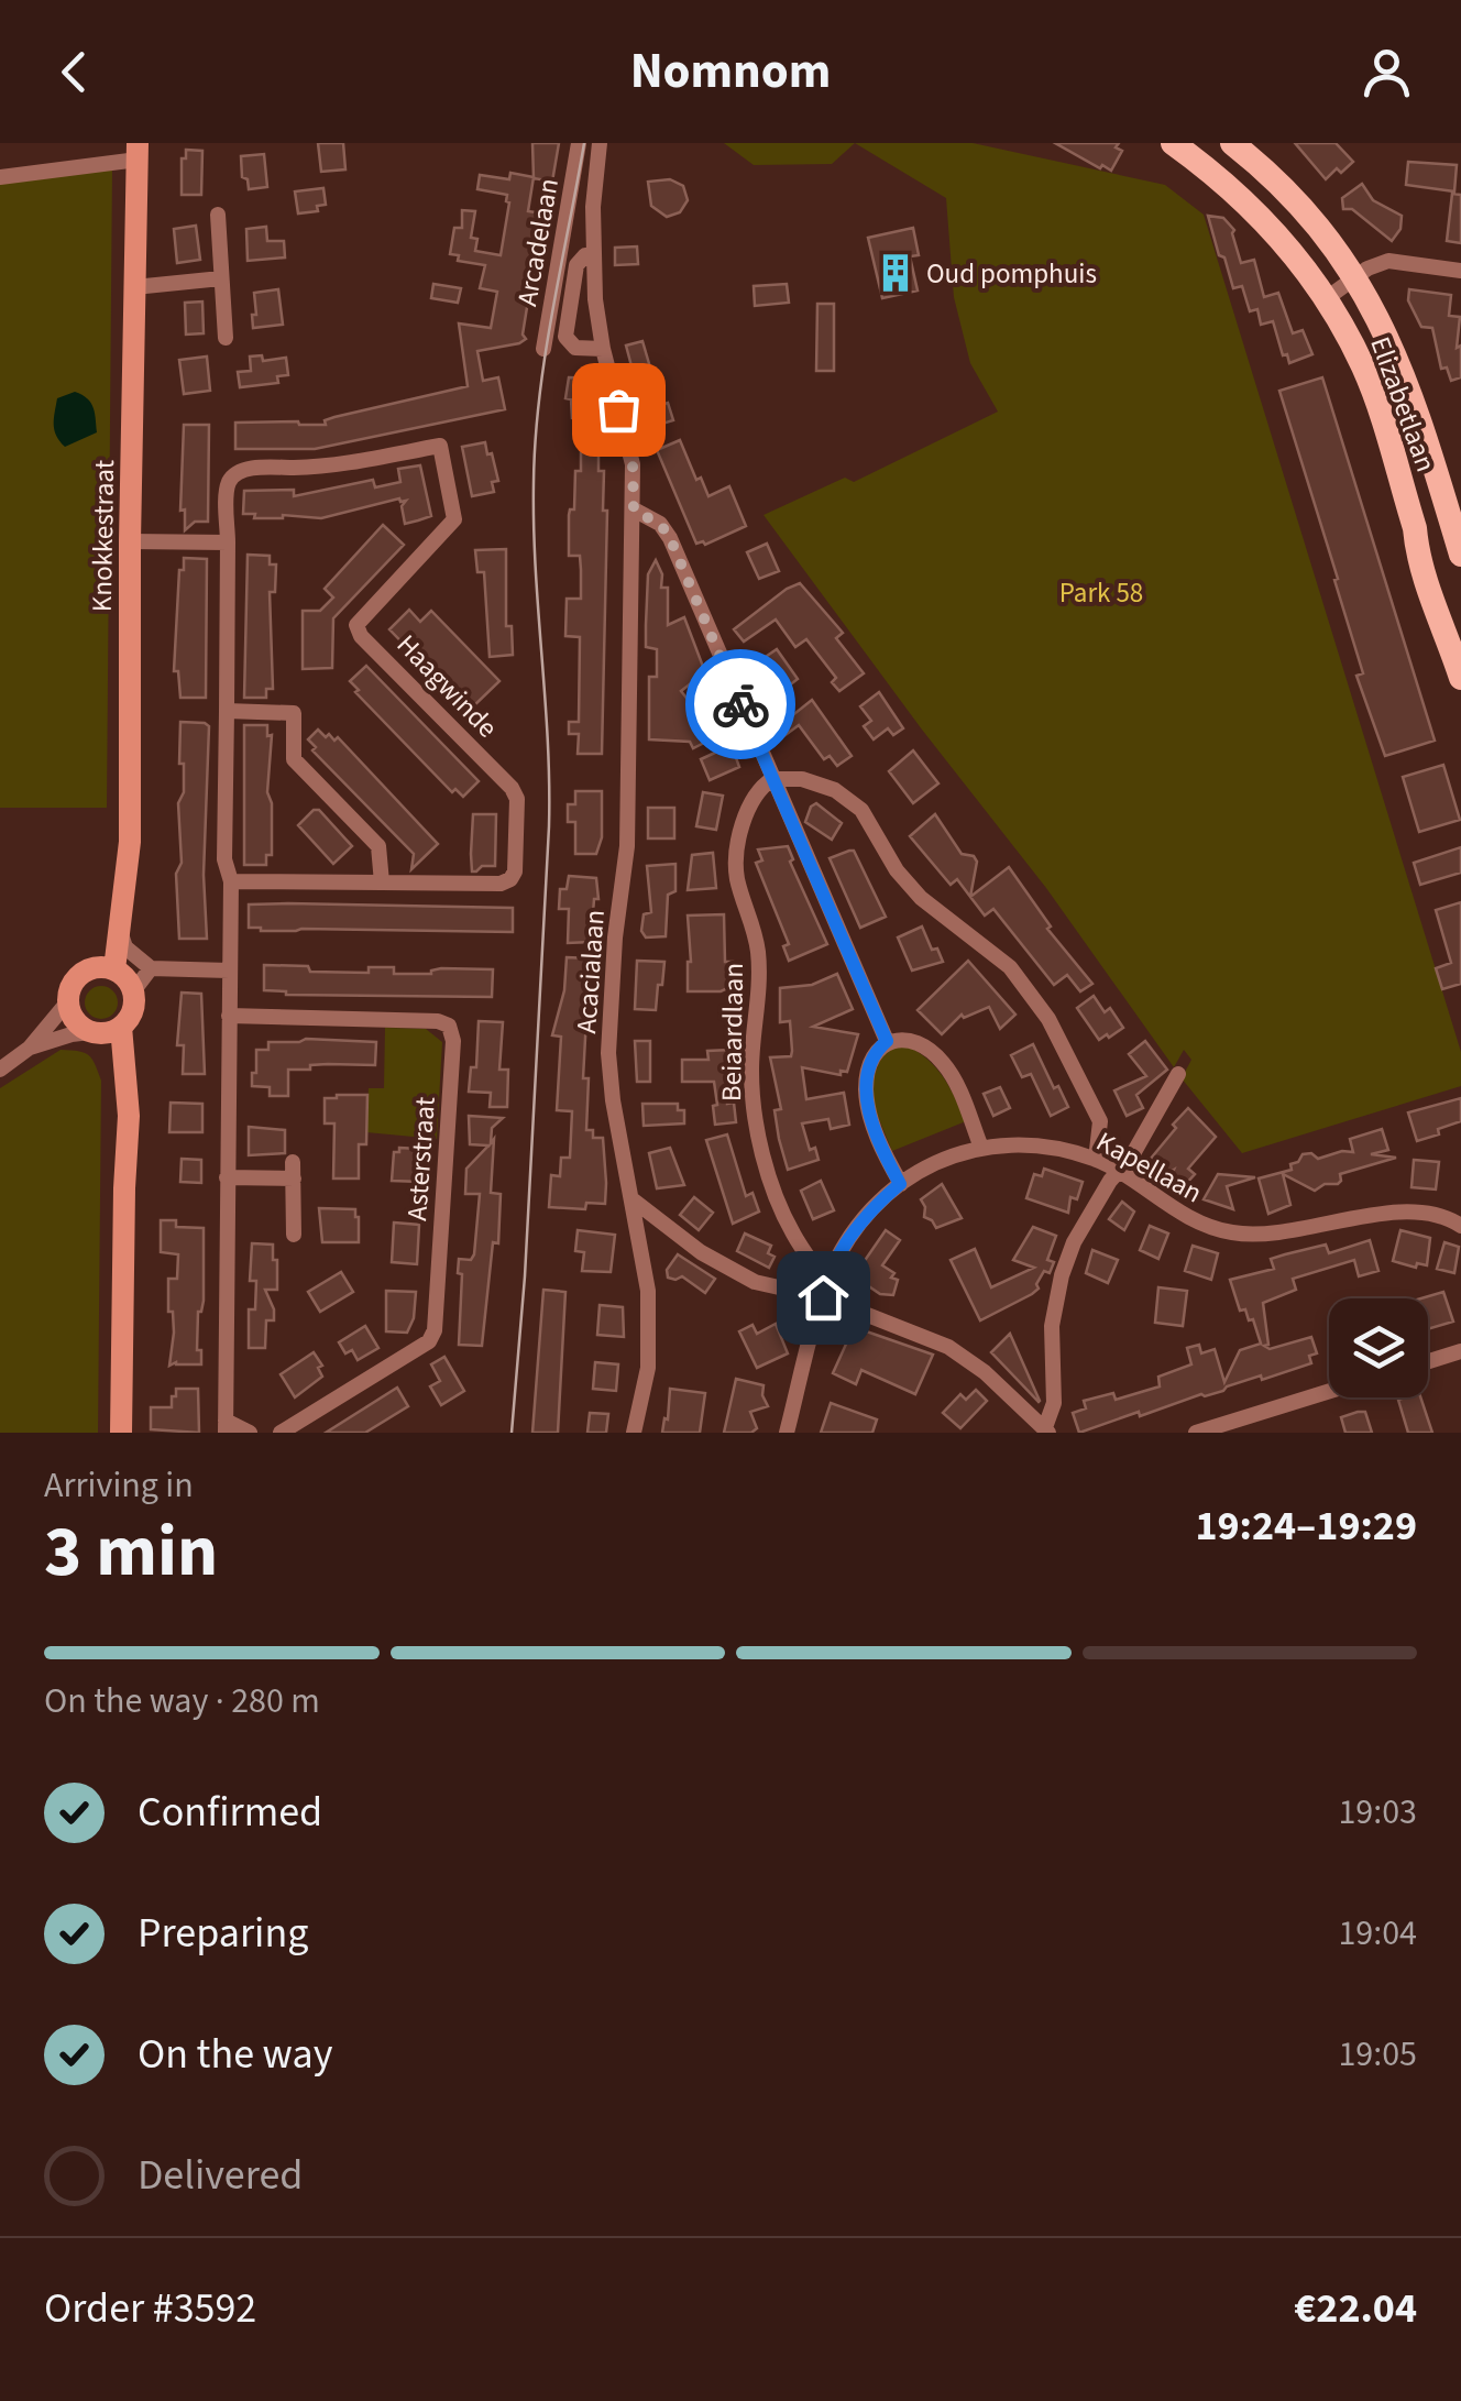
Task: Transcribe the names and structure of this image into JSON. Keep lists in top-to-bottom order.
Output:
{
  "streets": {
    "main road": ["Elizabetlaan"],
    "street": [
      "Arcadelaan",
      "Knokkestraat",
      "Haagwinde",
      "Acacialaan",
      "Beiaardlaan",
      "Asterstraat",
      "Kapellaan"
    ]
  },
  "crossings": [
    ["Arcadelaan", "Acacialaan"],
    ["Beiaardlaan", "Kapellaan"]
  ],
  "parks": ["Park 58"],
  "places": {
    "building": ["Oud pomphuis"]
  },
  "page": {
    "header": "Nomnom",
    "heading": ["3 min", "Arriving in", "19:24–19:29"],
    "panel": ["Order #3592", "€22.04"],
    "bar": "On the way · 280 m",
    "list": [
      ["Confirmed", "19:03"],
      ["Preparing", "19:04"],
      ["On the way", "19:05"],
      "Delivered"
    ]
  }
}
